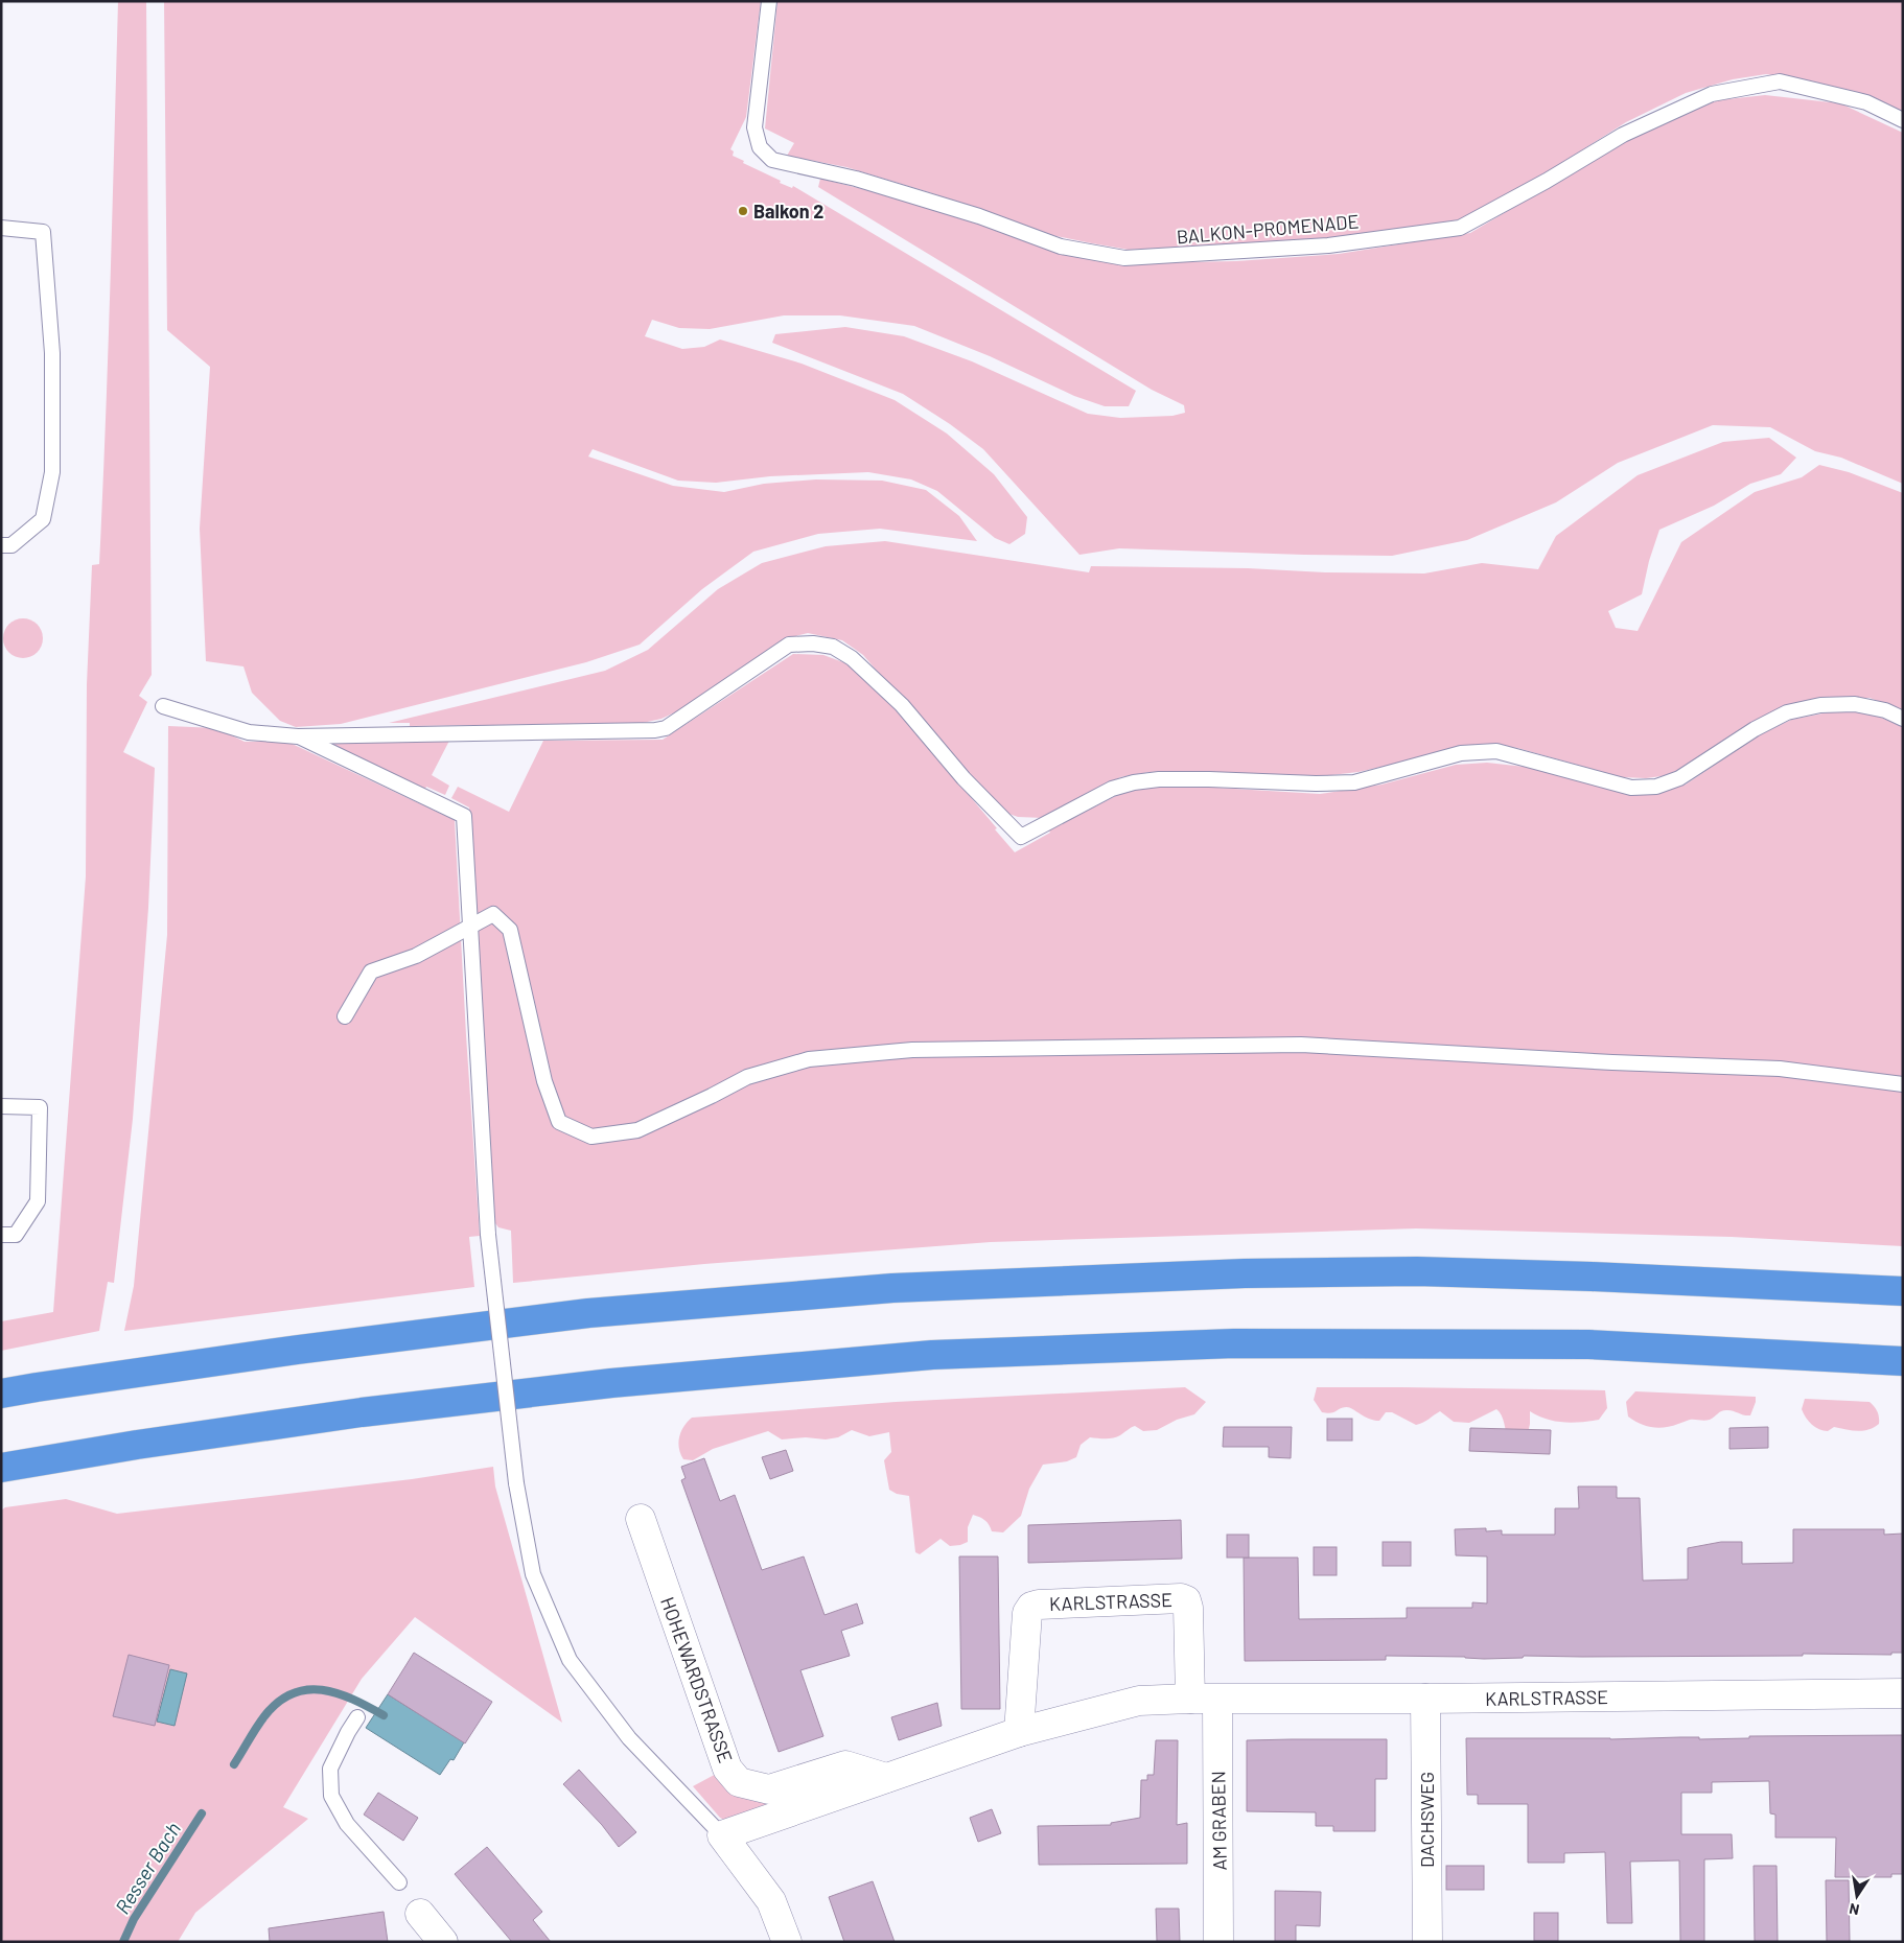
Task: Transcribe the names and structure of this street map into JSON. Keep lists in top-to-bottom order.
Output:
{
  "streets": {
    "street": [
      "KARLSTRASSE",
      "HOHEWARDSTRASSE",
      "DACHSWEG",
      "AM GRABEN"
    ],
    "lane": ["BALKON-PROMENADE"]
  },
  "crossings": [
    ["KARLSTRASSE", "HOHEWARDSTRASSE"],
    ["KARLSTRASSE", "DACHSWEG"],
    ["KARLSTRASSE", "AM GRABEN"]
  ],
  "water": ["Resser Bach"],
  "places": ["Balkon 2"],
  "north": "bottom"
}
